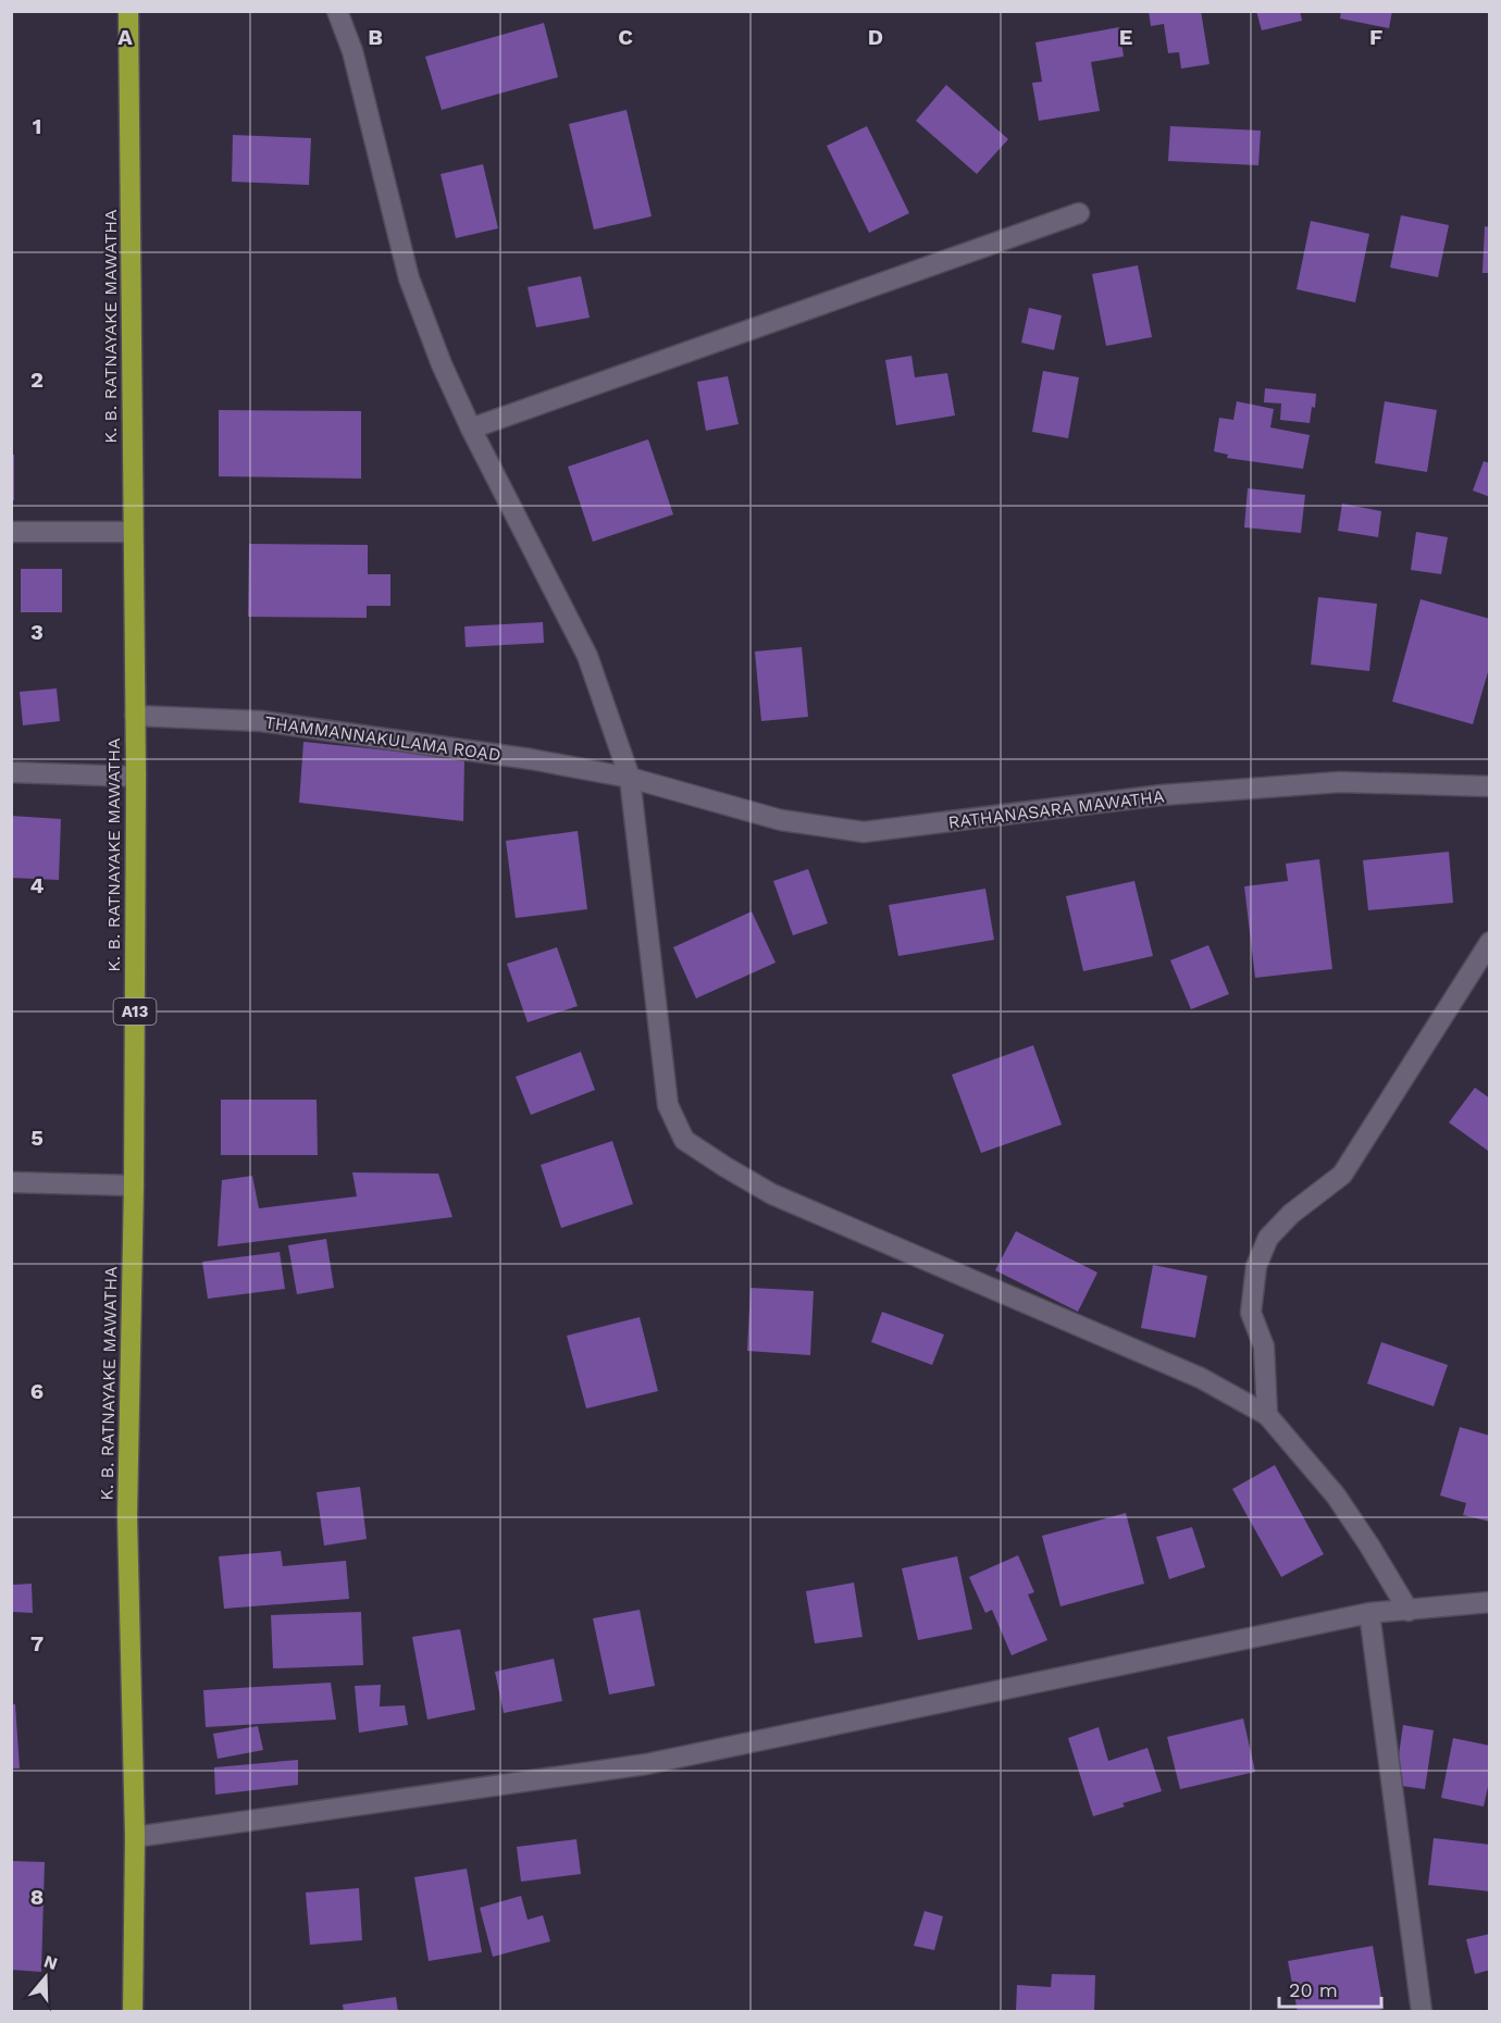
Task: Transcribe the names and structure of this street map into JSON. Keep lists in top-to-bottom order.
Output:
{
  "streets": {
    "highway": ["K. B. RATNAYAKE MAWATHA", "A13"],
    "street": ["THAMMANNAKULAMA ROAD", "RATHANASARA MAWATHA"]
  },
  "crossings": [
    ["K. B. RATNAYAKE MAWATHA", "THAMMANNAKULAMA ROAD"],
    ["THAMMANNAKULAMA ROAD", "RATHANASARA MAWATHA"]
  ],
  "scale_bar": "20 m",
  "north": "top",
  "grid": {
    "columns": [
      "A",
      "B",
      "C",
      "D",
      "E",
      "F"
    ],
    "rows": [
      "1",
      "2",
      "3",
      "4",
      "5",
      "6",
      "7",
      "8"
    ]
  }
}
